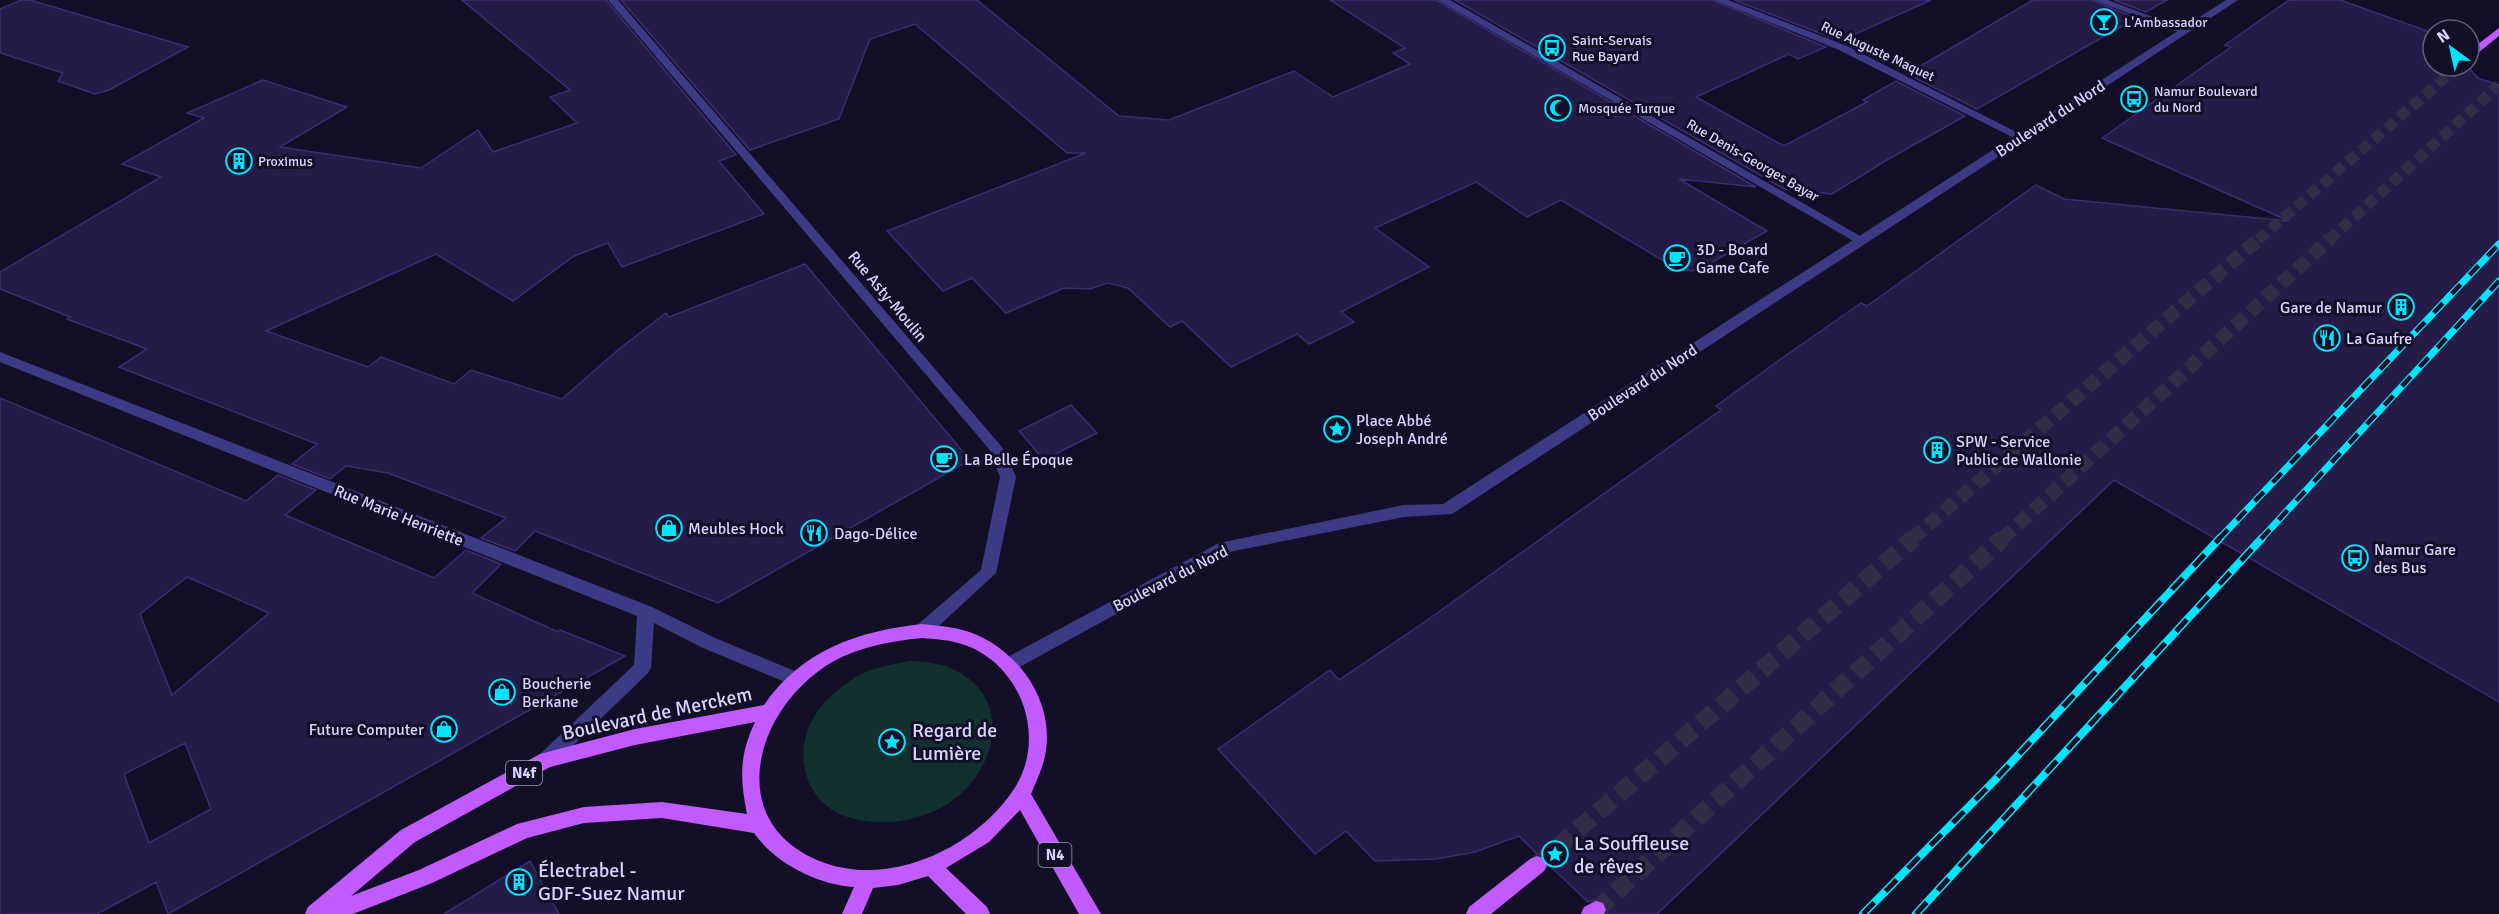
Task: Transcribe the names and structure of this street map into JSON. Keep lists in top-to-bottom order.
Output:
{
  "streets": {
    "main road": ["Boulevard de Merckem", "N4f", "N4"],
    "street": [
      "Rue Auguste Maquet",
      "Boulevard du Nord",
      "Rue Denis-Georges Bayar",
      "Rue Asty-Moulin",
      "Rue Marie Henriette"
    ]
  },
  "crossings": [
    ["Rue Auguste Maquet", "Boulevard du Nord"],
    ["Boulevard du Nord", "Rue Denis-Georges Bayar"]
  ],
  "places": {
    "bar": ["L'Ambassador"],
    "bus stop": ["Saint-Servais Rue Bayard", "Namur Boulevard du Nord", "Namur Gare des Bus"],
    "mosque": ["Mosquée Turque"],
    "building": [
      "Proximus",
      "Gare de Namur",
      "SPW - Service Public de Wallonie",
      "Électrabel - GDF-Suez Namur"
    ],
    "cafe": ["3D - Board Game Cafe", "La Belle Époque"],
    "restaurant": ["La Gaufre", "Dago-Délice"],
    "place": ["Place Abbé Joseph André", "Regard de Lumière", "La Souffleuse de rêves"],
    "shop": ["Meubles Hock", "Boucherie Berkane", "Future Computer"]
  },
  "north": "top left"
}
